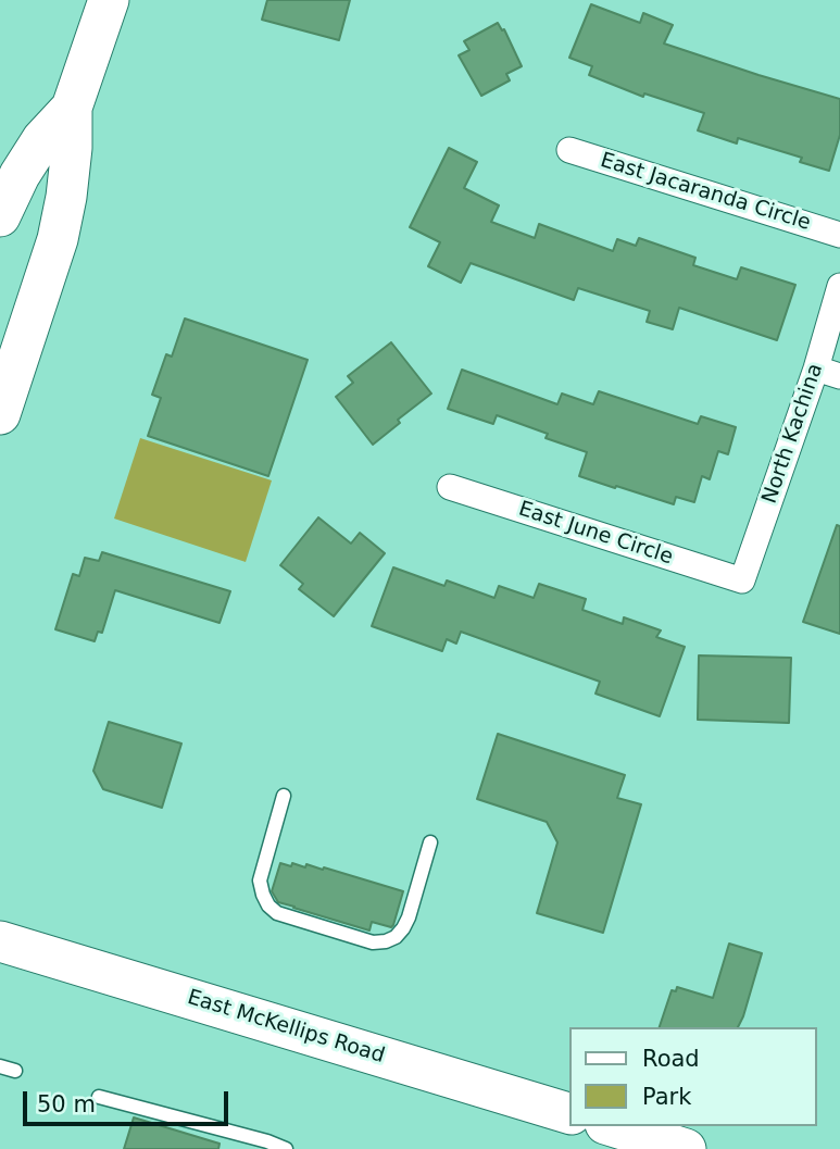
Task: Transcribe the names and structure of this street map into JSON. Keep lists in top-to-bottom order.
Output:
{
  "streets": {
    "main road": ["East McKellips Road"],
    "street": ["East Jacaranda Circle", "North Kachina", "East June Circle"]
  },
  "crossings": [
    ["North Kachina", "East June Circle"]
  ],
  "legend": ["Road", "Park"],
  "scale_bar": "50 m"
}
